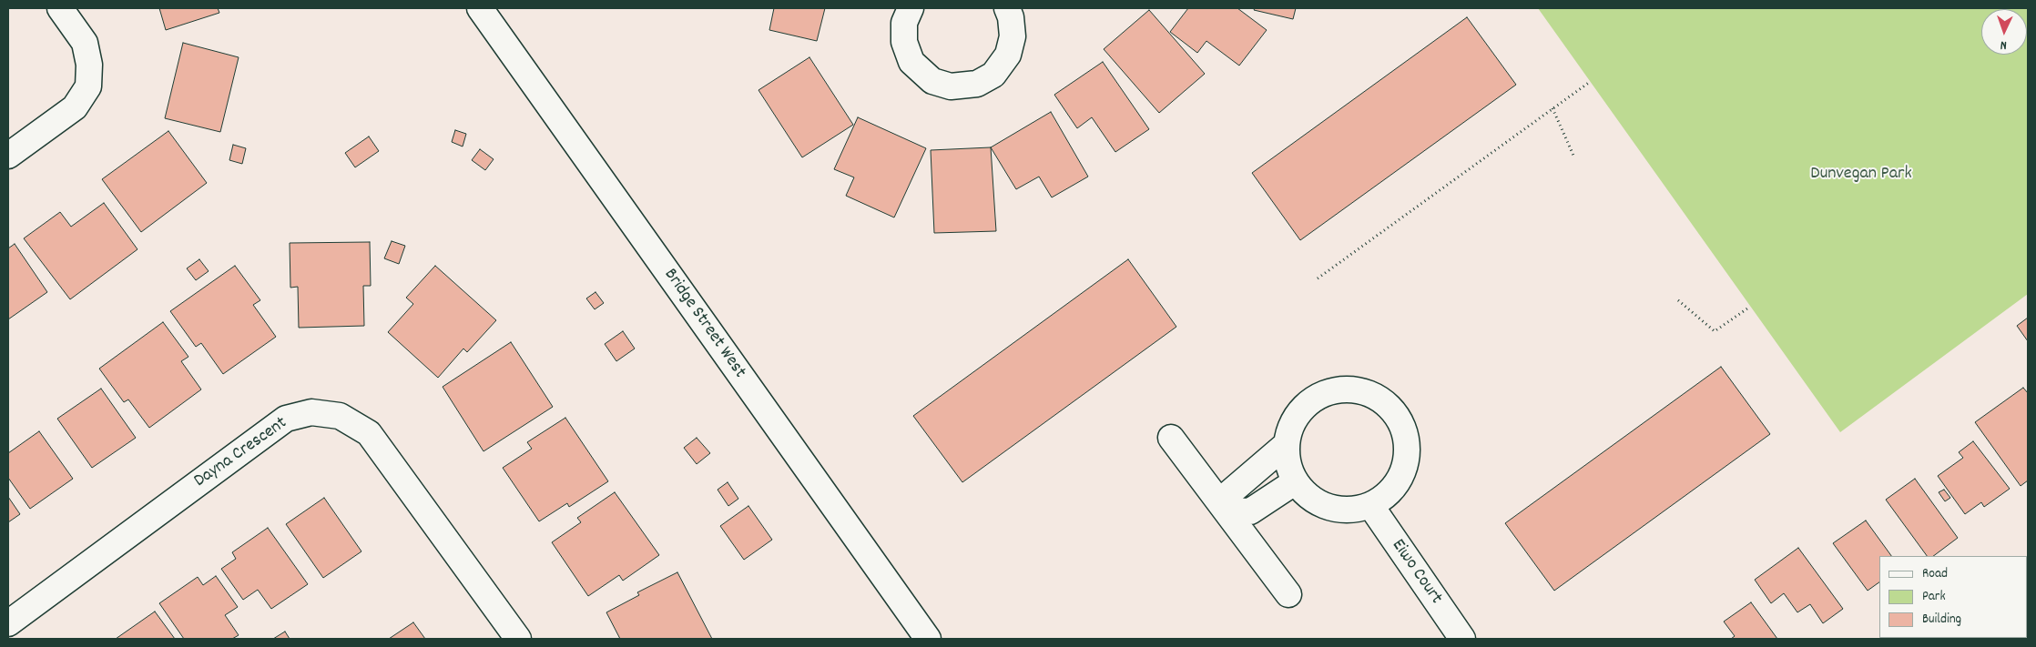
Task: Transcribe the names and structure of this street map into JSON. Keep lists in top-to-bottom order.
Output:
{
  "streets": {
    "street": ["Bridge Street West", "Dayna Crescent", "Eiwo Court"]
  },
  "parks": ["Dunvegan Park"],
  "legend": ["Road", "Park", "Building"],
  "north": "bottom"
}
